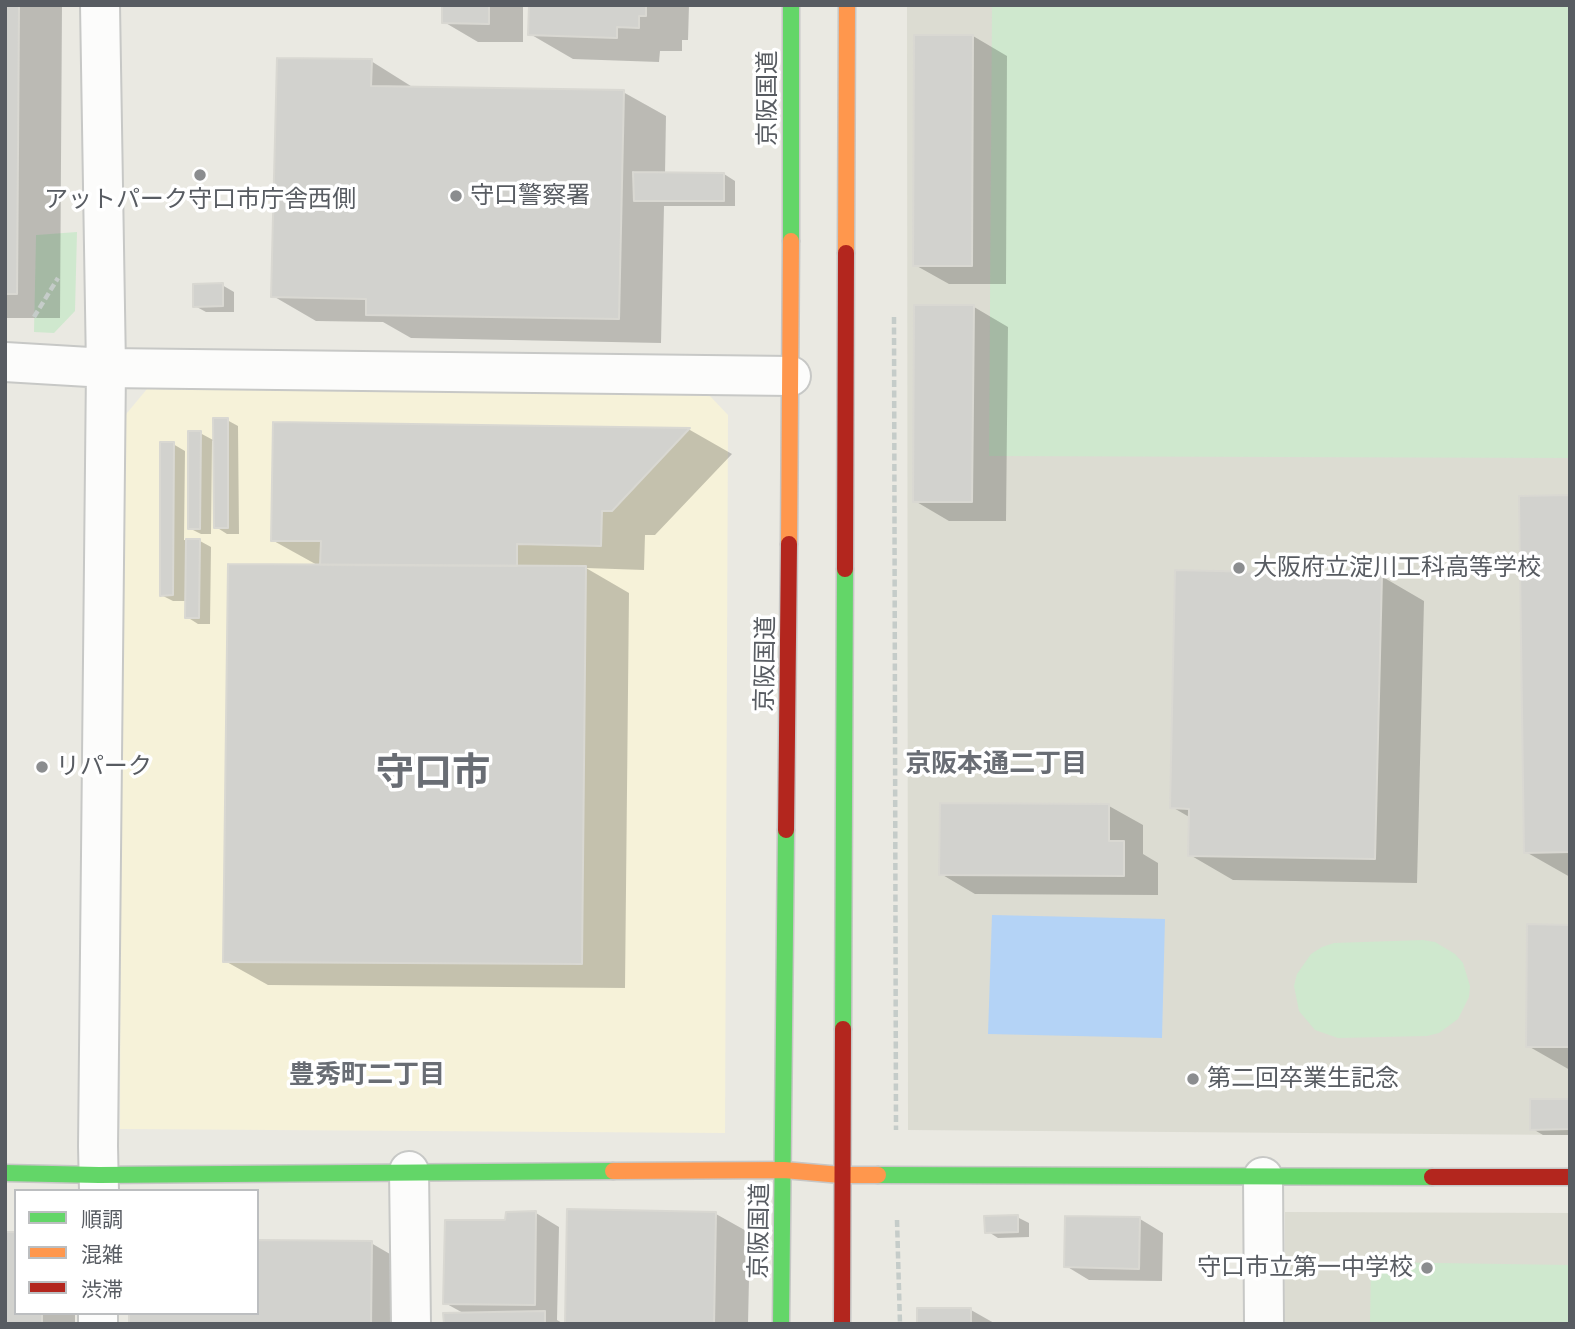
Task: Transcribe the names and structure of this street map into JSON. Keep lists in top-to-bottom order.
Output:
{
  "streets": {
    "main road": ["京阪国道"]
  },
  "districts": ["京阪本通二丁目", "守口市", "豊秀町二丁目"],
  "places": [
    "アットパーク守口市庁舎西側",
    "守口警察署",
    "大阪府立淀川工科高等学校",
    "リパーク",
    "第二回卒業生記念",
    "守口市立第一中学校"
  ],
  "legend": ["順調", "混雑", "渋滞"]
}
